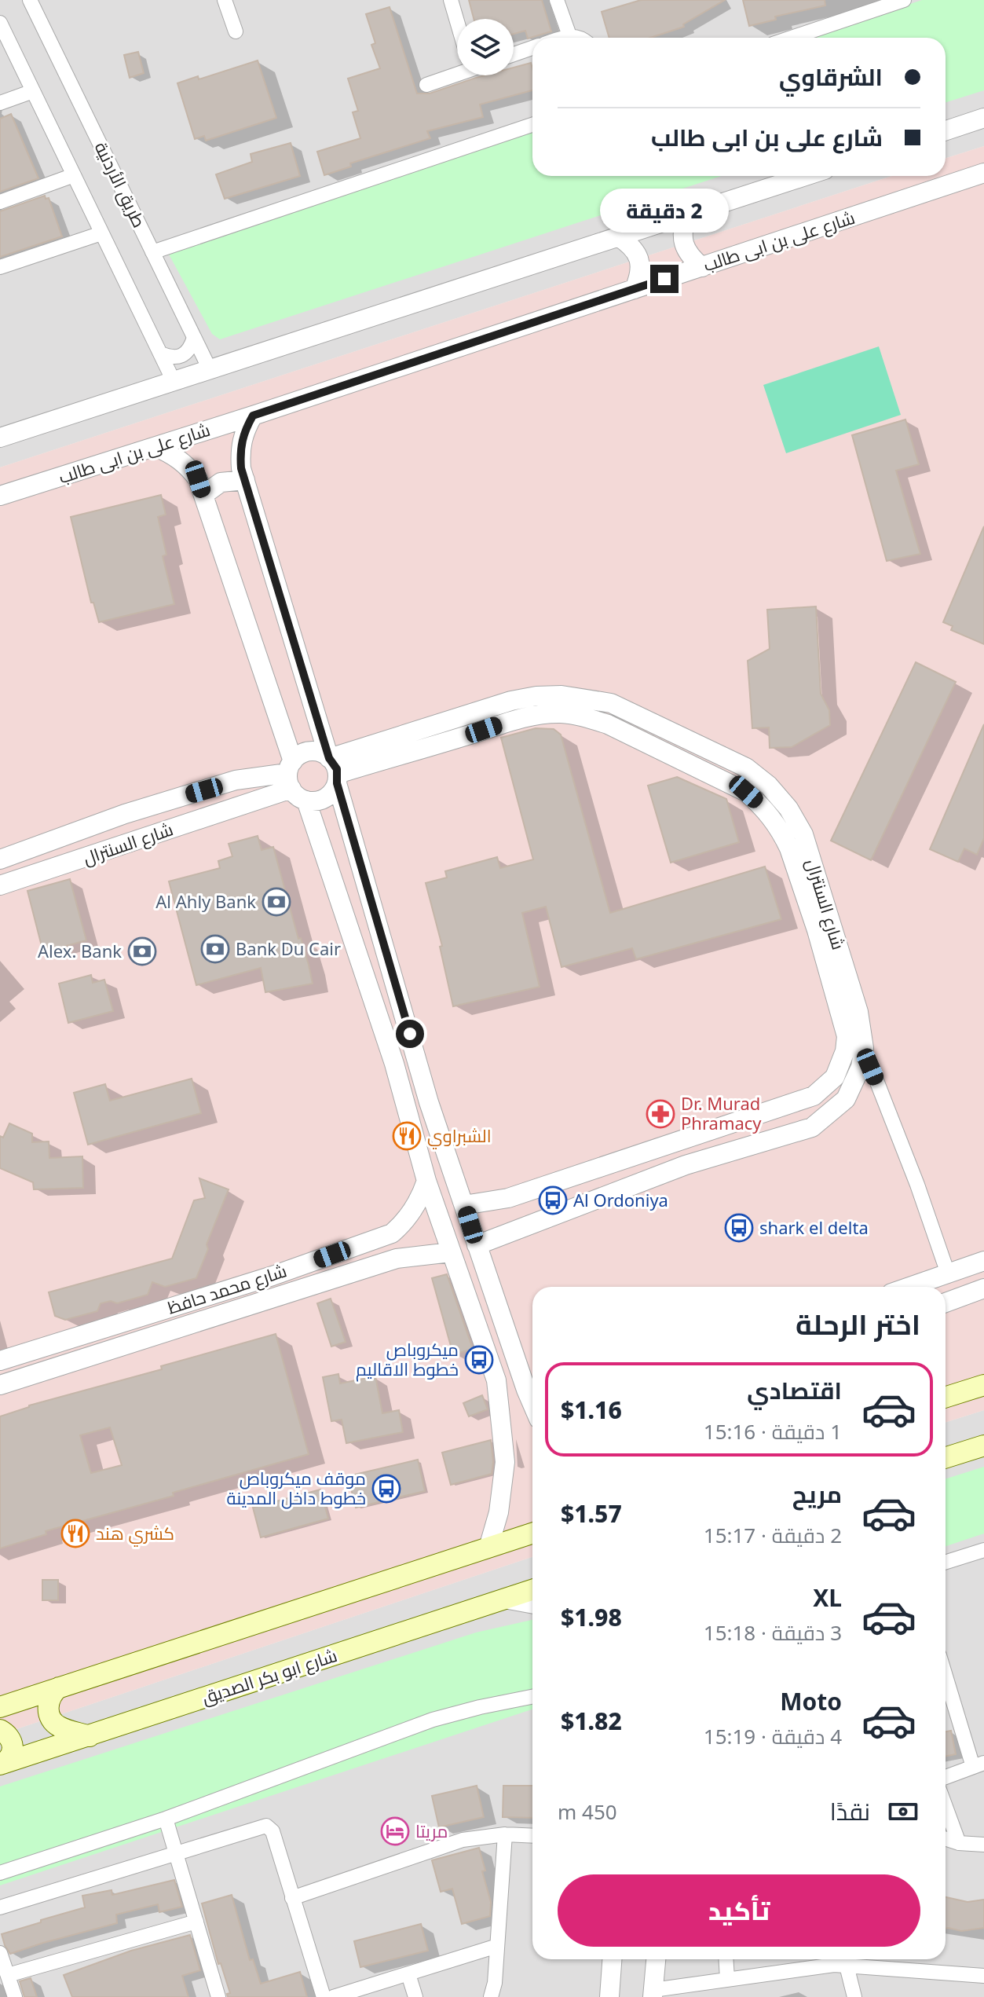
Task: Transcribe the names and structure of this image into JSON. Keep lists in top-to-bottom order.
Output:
{
  "streets": {
    "main road": ["شارع ابو بكر الصديق"],
    "street": [
      "طريق الأردنية",
      "شارع على بن ابى طالب",
      "شارع السنترال",
      "شارع محمد حافظ"
    ]
  },
  "places": {
    "bank": ["Al Ahly Bank", "Bank Du Cair", "Alex. Bank"],
    "pharmacy": ["Dr. Murad Phramacy"],
    "restaurant": ["الشبراوي", "كشري هند"],
    "bus stop": [
      "Al Ordoniya",
      "shark el delta",
      "ميكروباص خطوط الاقاليم",
      "موقف ميكروباص خطوط داخل المدينة"
    ],
    "hotel": ["مريتا"]
  },
  "page": {
    "banner": ["الشرقاوي", "شارع على بن ابى طالب"],
    "bubble": "2 دقيقة",
    "heading": "اختر الرحلة",
    "list": [
      {
        "name": "اقتصادي",
        "note": "1 دقيقة · 15:16",
        "value": "$1.16"
      },
      {
        "name": "مريح",
        "note": "2 دقيقة · 15:17",
        "value": "$1.57"
      },
      {
        "name": "XL",
        "note": "3 دقيقة · 15:18",
        "value": "$1.98"
      },
      {
        "name": "Moto",
        "note": "4 دقيقة · 15:19",
        "value": "$1.82"
      }
    ],
    "pay": ["نقدًا", "450 m"],
    "buttons": "تأكيد"
  }
}
